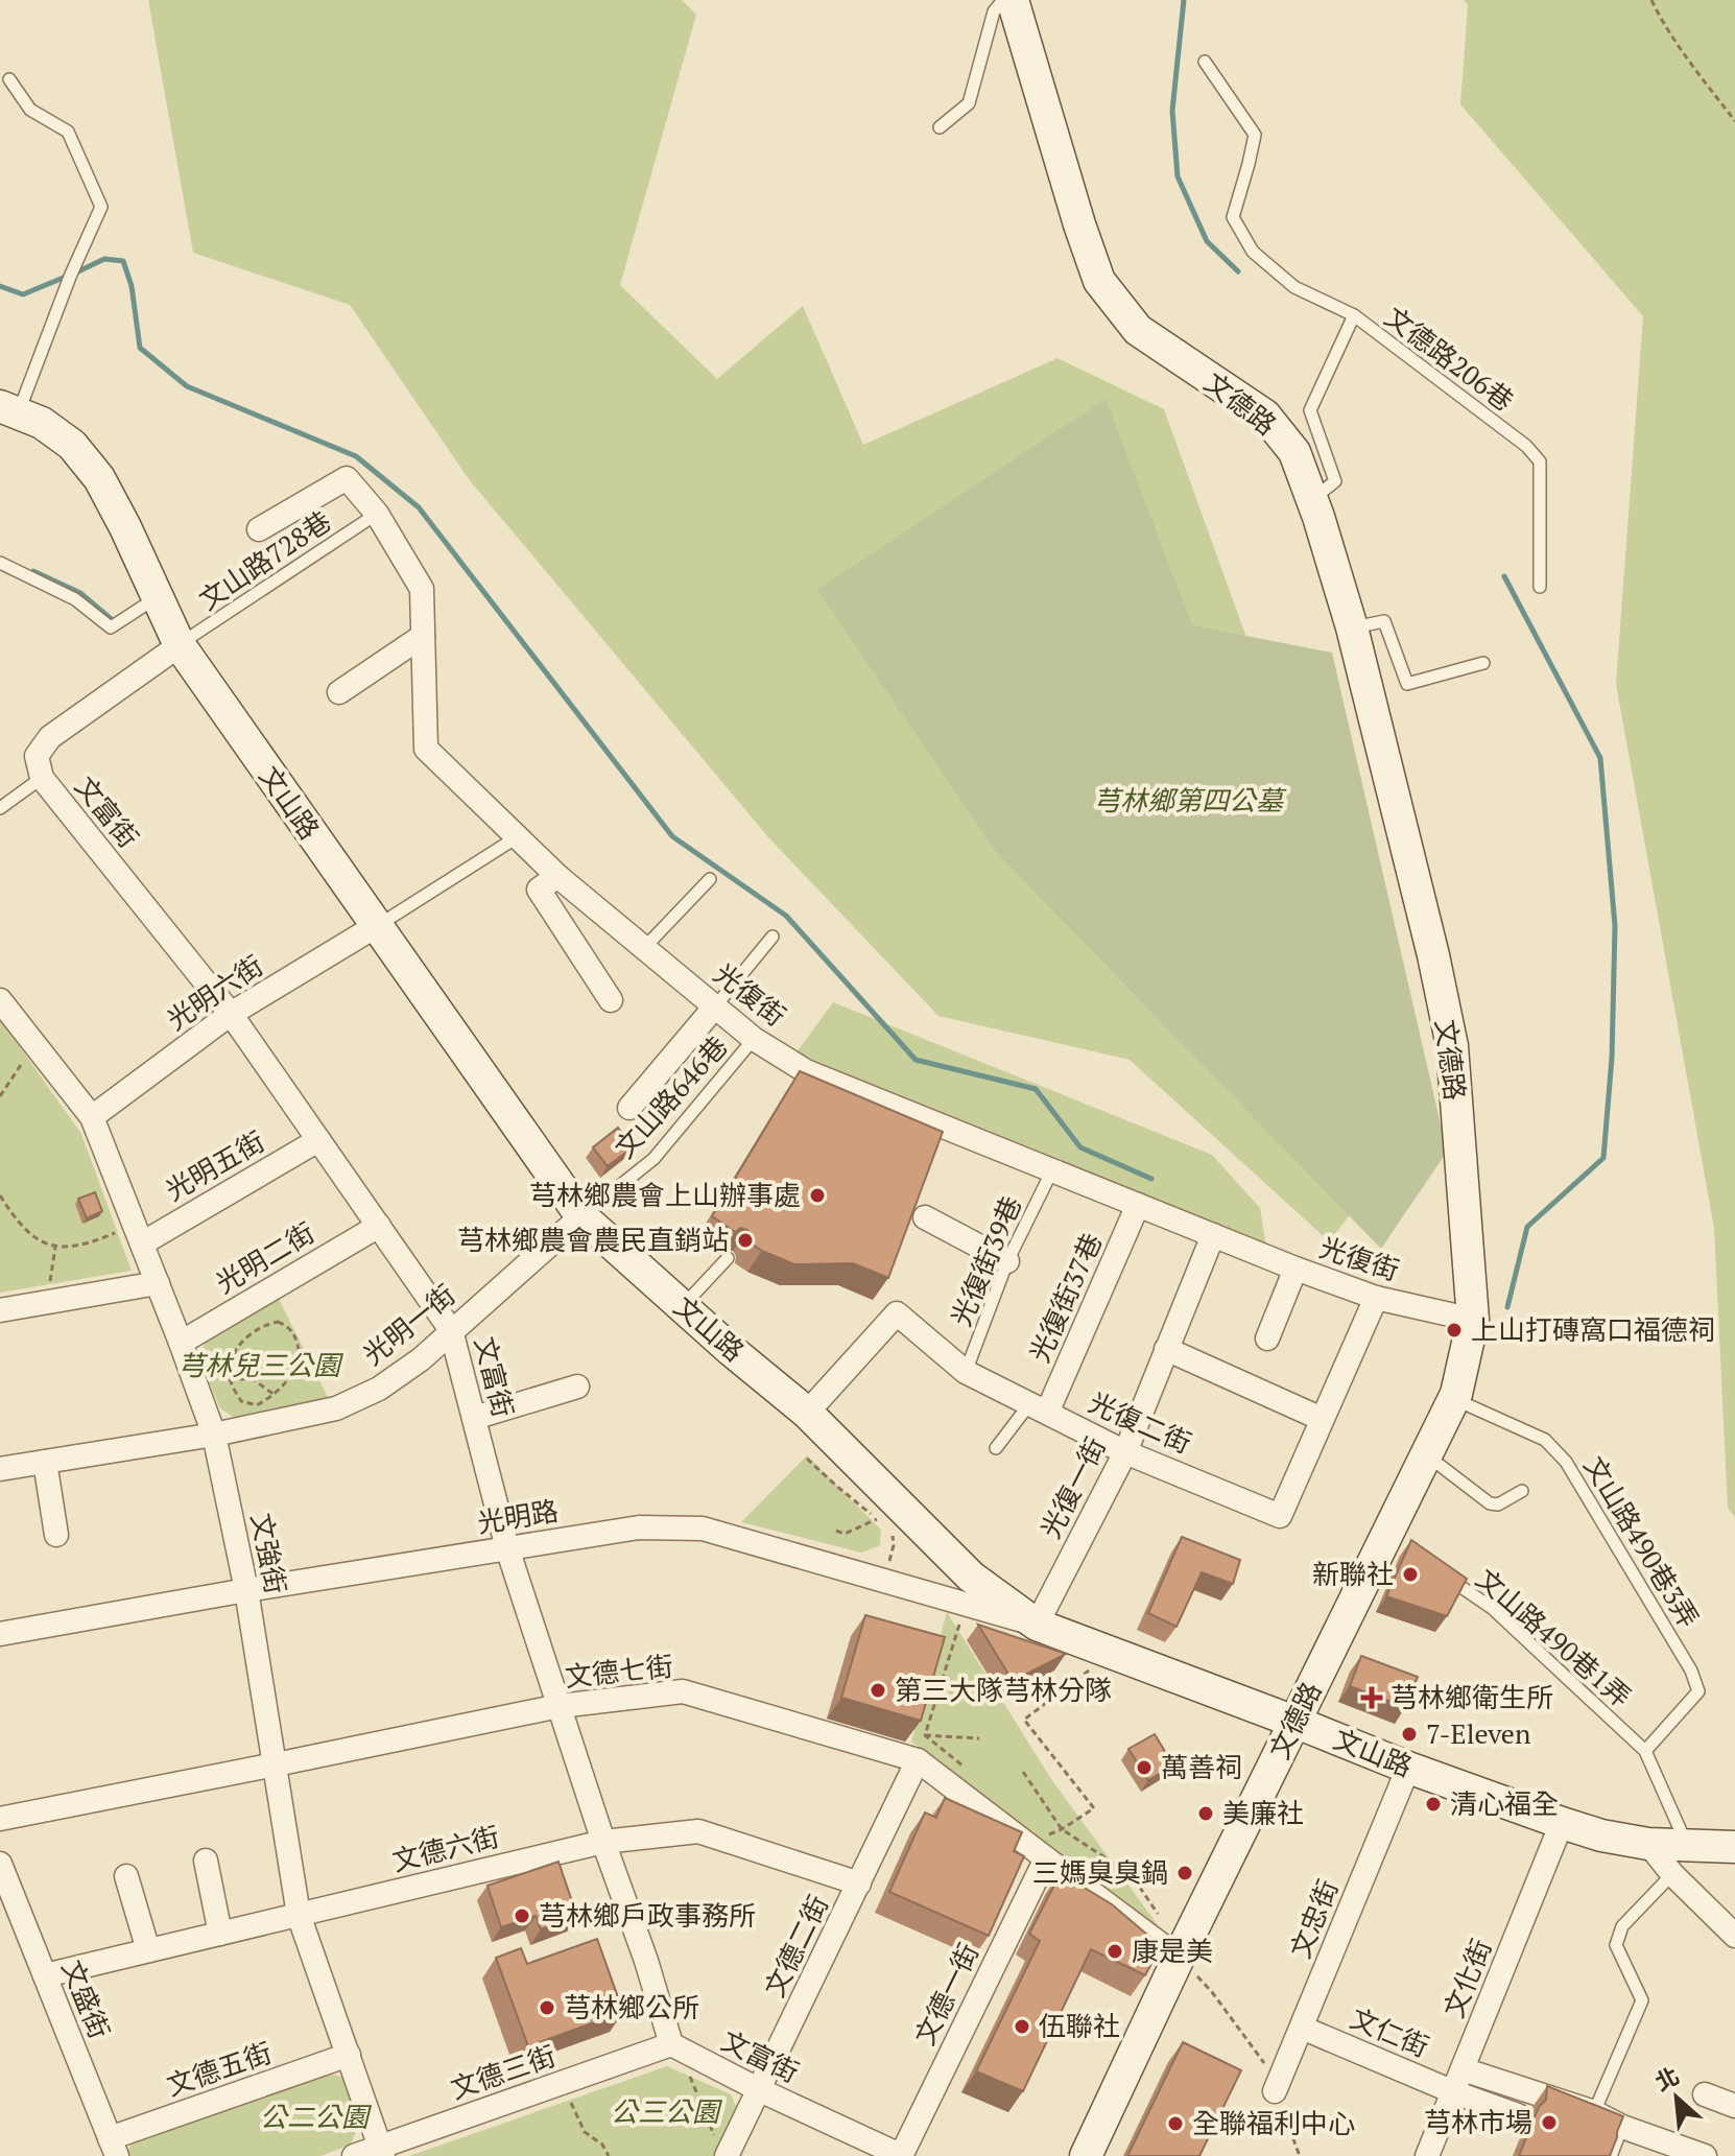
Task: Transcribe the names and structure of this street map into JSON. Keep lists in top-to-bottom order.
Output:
{
  "streets": {
    "main road": ["文德路", "文山路"],
    "street": [
      "文富街",
      "光明六街",
      "光復街",
      "光明五街",
      "光明二街",
      "光復街37巷",
      "光明一街",
      "光復二街",
      "光復一街",
      "光明路",
      "文強街",
      "文德七街",
      "文德六街",
      "文忠街",
      "文德二街",
      "文化街",
      "文德一街",
      "文盛街",
      "文仁街",
      "文德五街",
      "文德三街"
    ],
    "lane": [
      "文德路206巷",
      "文山路728巷",
      "文山路646巷",
      "光復街39巷",
      "文山路490巷3弄",
      "文山路490巷1弄"
    ]
  },
  "crossings": [
    ["文德路206巷", "文德路"],
    ["文德路", "文山路"],
    ["文德路", "光復街"],
    ["文德路", "文山路490巷3弄"],
    ["文德路", "文德七街"],
    ["文山路728巷", "文山路"],
    ["文山路728巷", "文富街"],
    ["文山路728巷", "光復街"],
    ["文山路", "文富街"],
    ["文山路", "光明六街"],
    ["文山路", "文山路646巷"],
    ["文山路", "光明一街"],
    ["文山路", "光復二街"],
    ["文山路", "光復一街"],
    ["文山路", "光明路"],
    ["文山路", "文忠街"],
    ["文山路", "文化街"],
    ["文富街", "光明六街"],
    ["文富街", "光明五街"],
    ["文富街", "光明二街"],
    ["文富街", "光明一街"],
    ["文富街", "光明路"],
    ["文富街", "文德七街"],
    ["文富街", "文德六街"],
    ["文富街", "文德二街"],
    ["文富街", "文德一街"],
    ["文富街", "文德三街"],
    ["光明六街", "文強街"],
    ["光復街", "文山路646巷"],
    ["光復街", "光復街39巷"],
    ["光復街", "光復街37巷"],
    ["光復街", "光復二街"],
    ["光復街", "光復一街"],
    ["文山路646巷", "光明一街"],
    ["光明五街", "文強街"],
    ["光明二街", "文強街"],
    ["光復街39巷", "光復二街"],
    ["光復街37巷", "光復二街"],
    ["光明一街", "文強街"],
    ["光復二街", "光復一街"],
    ["光復一街", "光明路"],
    ["光明路", "文強街"],
    ["文山路490巷3弄", "文山路490巷1弄"],
    ["文強街", "文德七街"],
    ["文強街", "文德六街"],
    ["文強街", "文德五街"],
    ["文強街", "文德三街"],
    ["文德七街", "文德二街"],
    ["文德七街", "文德一街"],
    ["文德六街", "文德二街"],
    ["文德六街", "文盛街"],
    ["文忠街", "文仁街"],
    ["文化街", "文仁街"],
    ["文盛街", "文德五街"]
  ],
  "parks": [
    "芎林鄉第四公墓",
    "芎林兒三公園",
    "公三公園",
    "公二公園"
  ],
  "places": {
    "other": [
      "芎林鄉農會上山辦事處",
      "芎林鄉農會農民直銷站",
      "上山打磚窩口福德祠",
      "新聯社",
      "第三大隊芎林分隊",
      "7-Eleven",
      "萬善祠",
      "清心福全",
      "美廉社",
      "三媽臭臭鍋",
      "芎林鄉戶政事務所",
      "康是美",
      "芎林鄉公所",
      "伍聯社",
      "芎林市場",
      "全聯福利中心"
    ],
    "health": ["芎林鄉衛生所"]
  },
  "north": "top left"
}
